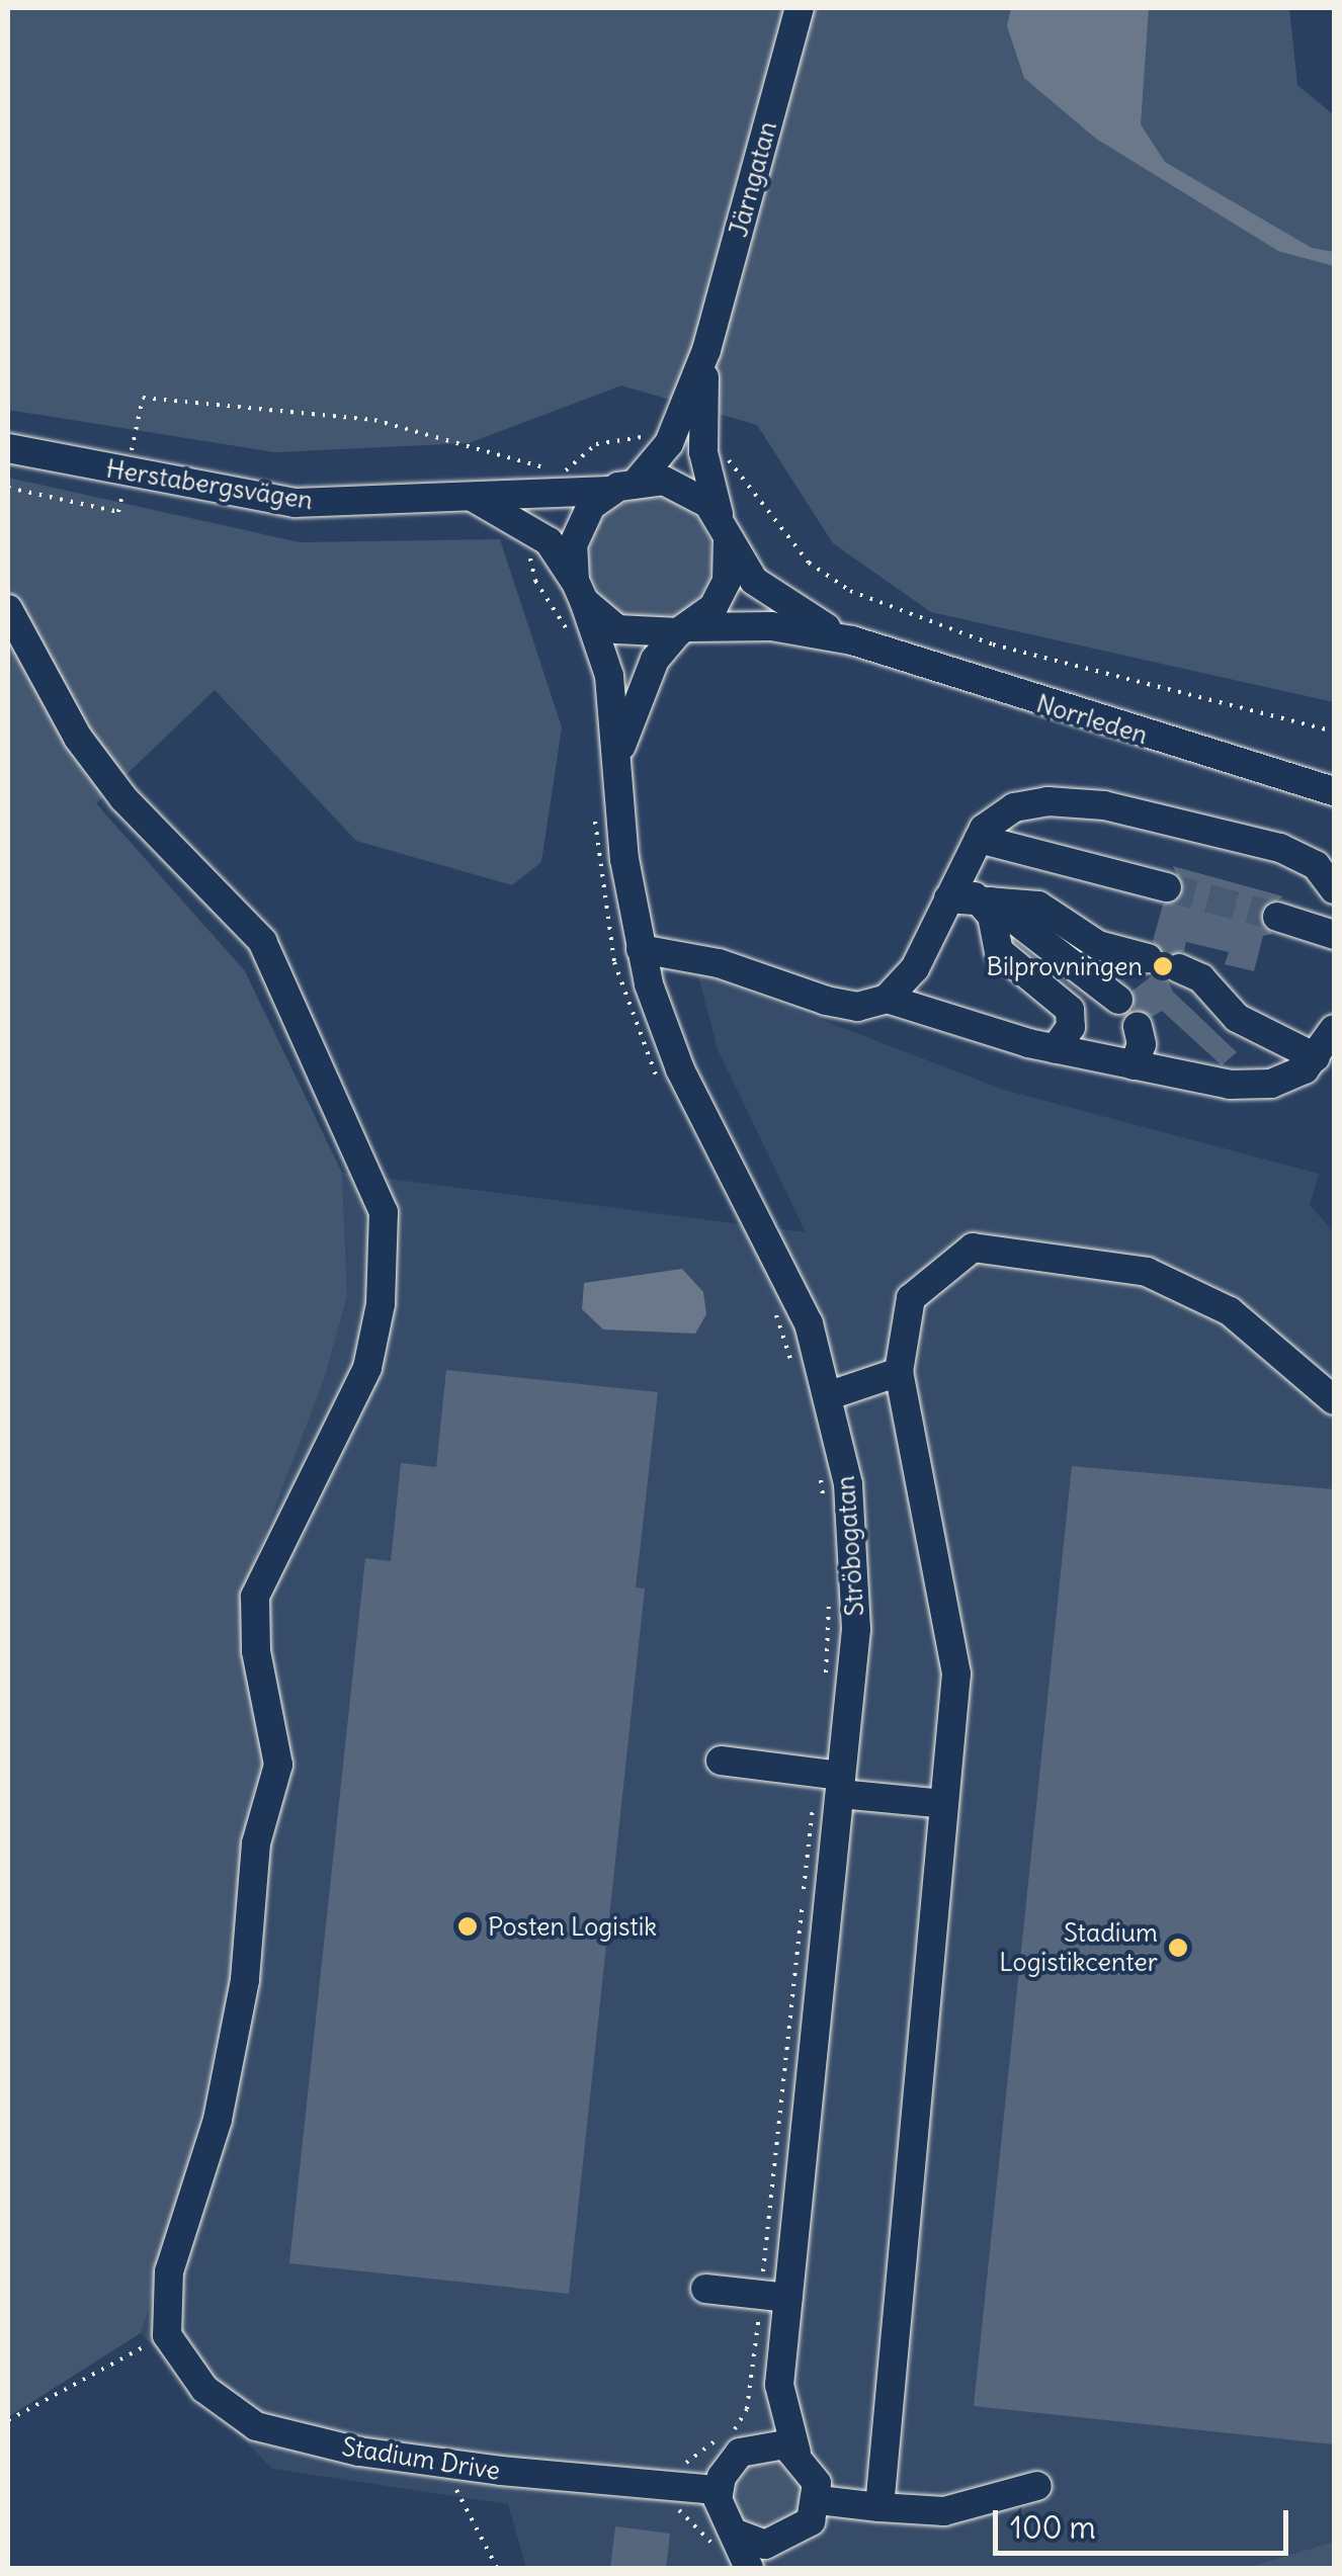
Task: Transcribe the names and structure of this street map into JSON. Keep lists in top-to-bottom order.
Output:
{
  "streets": {
    "street": [
      "Järngatan",
      "Herstabergsvägen",
      "Norrleden",
      "Ströbogatan",
      "Stadium Drive"
    ]
  },
  "crossings": [
    ["Järngatan", "Herstabergsvägen"],
    ["Järngatan", "Ströbogatan"],
    ["Herstabergsvägen", "Ströbogatan"],
    ["Ströbogatan", "Stadium Drive"]
  ],
  "places": ["Bilprovningen", "Posten Logistik", "Stadium Logistikcenter"],
  "scale_bar": "100 m"
}
